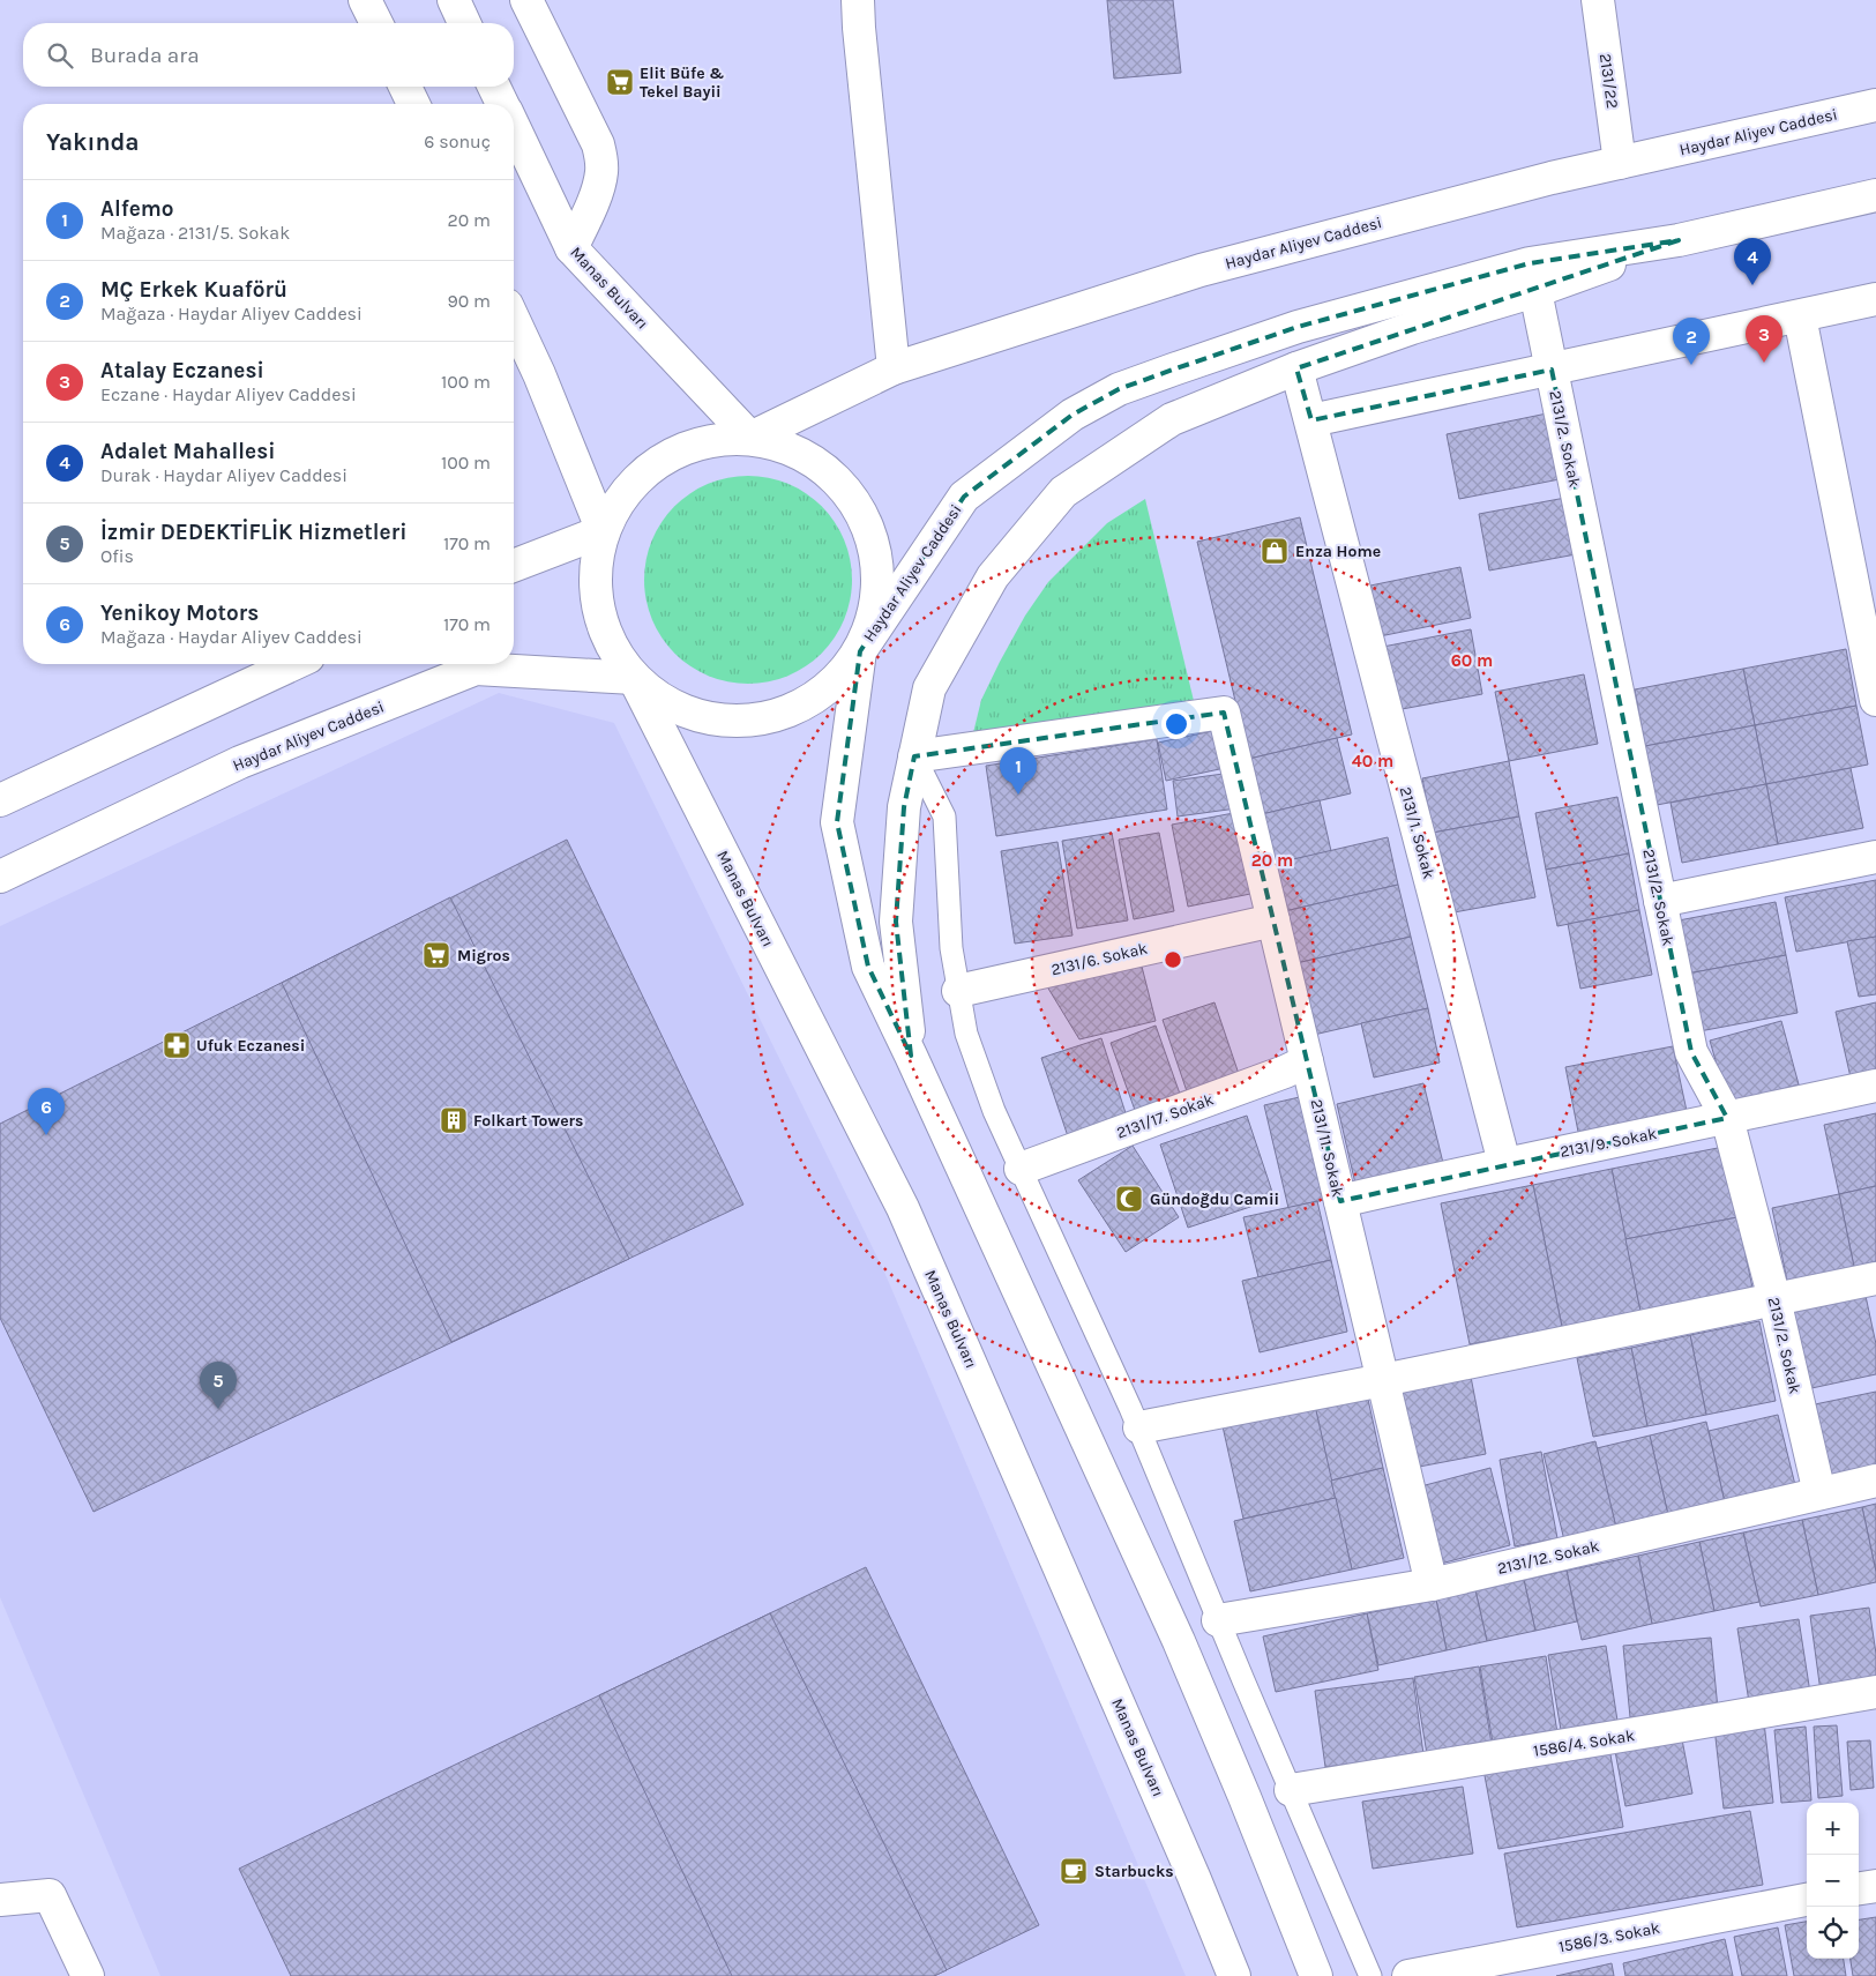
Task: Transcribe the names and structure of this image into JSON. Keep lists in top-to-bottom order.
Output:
{
  "streets": {
    "main road": [
      "2131/22",
      "Haydar Aliyev Caddesi",
      "Manas Bulvarı",
      "2131/2. Sokak",
      "2131/1. Sokak",
      "2131/6. Sokak",
      "2131/17. Sokak",
      "2131/9. Sokak",
      "2131/11. Sokak",
      "2131/12. Sokak",
      "1586/4. Sokak",
      "1586/3. Sokak"
    ]
  },
  "crossings": [
    ["2131/22", "Haydar Aliyev Caddesi"],
    ["Haydar Aliyev Caddesi", "Manas Bulvarı"],
    ["2131/2. Sokak", "2131/9. Sokak"],
    ["2131/2. Sokak", "2131/12. Sokak"],
    ["2131/1. Sokak", "2131/9. Sokak"],
    ["2131/6. Sokak", "2131/11. Sokak"],
    ["2131/17. Sokak", "2131/11. Sokak"],
    ["2131/9. Sokak", "2131/11. Sokak"],
    ["2131/11. Sokak", "2131/12. Sokak"]
  ],
  "places": {
    "supermarket": ["Elit Büfe & Tekel Bayii", "Migros"],
    "shop": ["Enza Home"],
    "pharmacy": ["Ufuk Eczanesi"],
    "building": ["Folkart Towers"],
    "mosque": ["Gündoğdu Camii"],
    "cafe": ["Starbucks"]
  },
  "page": {
    "search": "Burada ara",
    "heading": ["Yakında", "6 sonuç"],
    "list": [
      {
        "mark": "1",
        "name": "Alfemo",
        "note": "Mağaza · 2131/5. Sokak",
        "value": "20 m"
      },
      {
        "mark": "2",
        "name": "MÇ Erkek Kuaförü",
        "note": "Mağaza · Haydar Aliyev Caddesi",
        "value": "90 m"
      },
      {
        "mark": "3",
        "name": "Atalay Eczanesi",
        "note": "Eczane · Haydar Aliyev Caddesi",
        "value": "100 m"
      },
      {
        "mark": "4",
        "name": "Adalet Mahallesi",
        "note": "Durak · Haydar Aliyev Caddesi",
        "value": "100 m"
      },
      {
        "mark": "5",
        "name": "İzmir DEDEKTİFLİK Hizmetleri",
        "note": "Ofis",
        "value": "170 m"
      },
      {
        "mark": "6",
        "name": "Yenikoy Motors",
        "note": "Mağaza · Haydar Aliyev Caddesi",
        "value": "170 m"
      }
    ],
    "pins": [
      "4",
      "3",
      "2",
      "1",
      "6",
      "5"
    ],
    "map_buttons": ["+", "−"]
  },
  "rings": ["60 m", "40 m", "20 m"]
}
